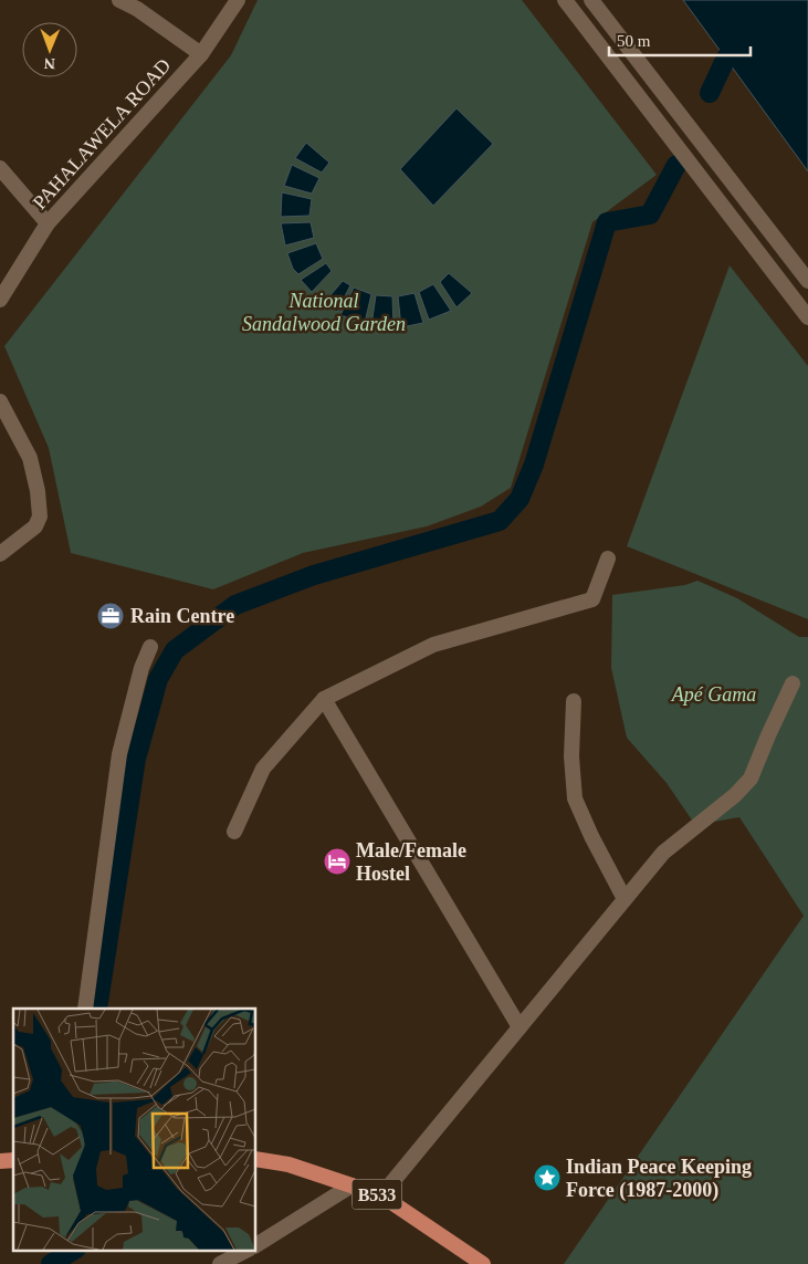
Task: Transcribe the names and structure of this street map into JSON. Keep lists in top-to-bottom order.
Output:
{
  "streets": {
    "main road": ["B533"],
    "street": ["PAHALAWELA ROAD"]
  },
  "parks": ["National Sandalwood Garden", "Apé Gama"],
  "places": {
    "office": ["Rain Centre"],
    "hotel": ["Male/Female Hostel"],
    "place": ["Indian Peace Keeping Force (1987-2000)"]
  },
  "scale_bar": "50 m",
  "north": "bottom"
}
